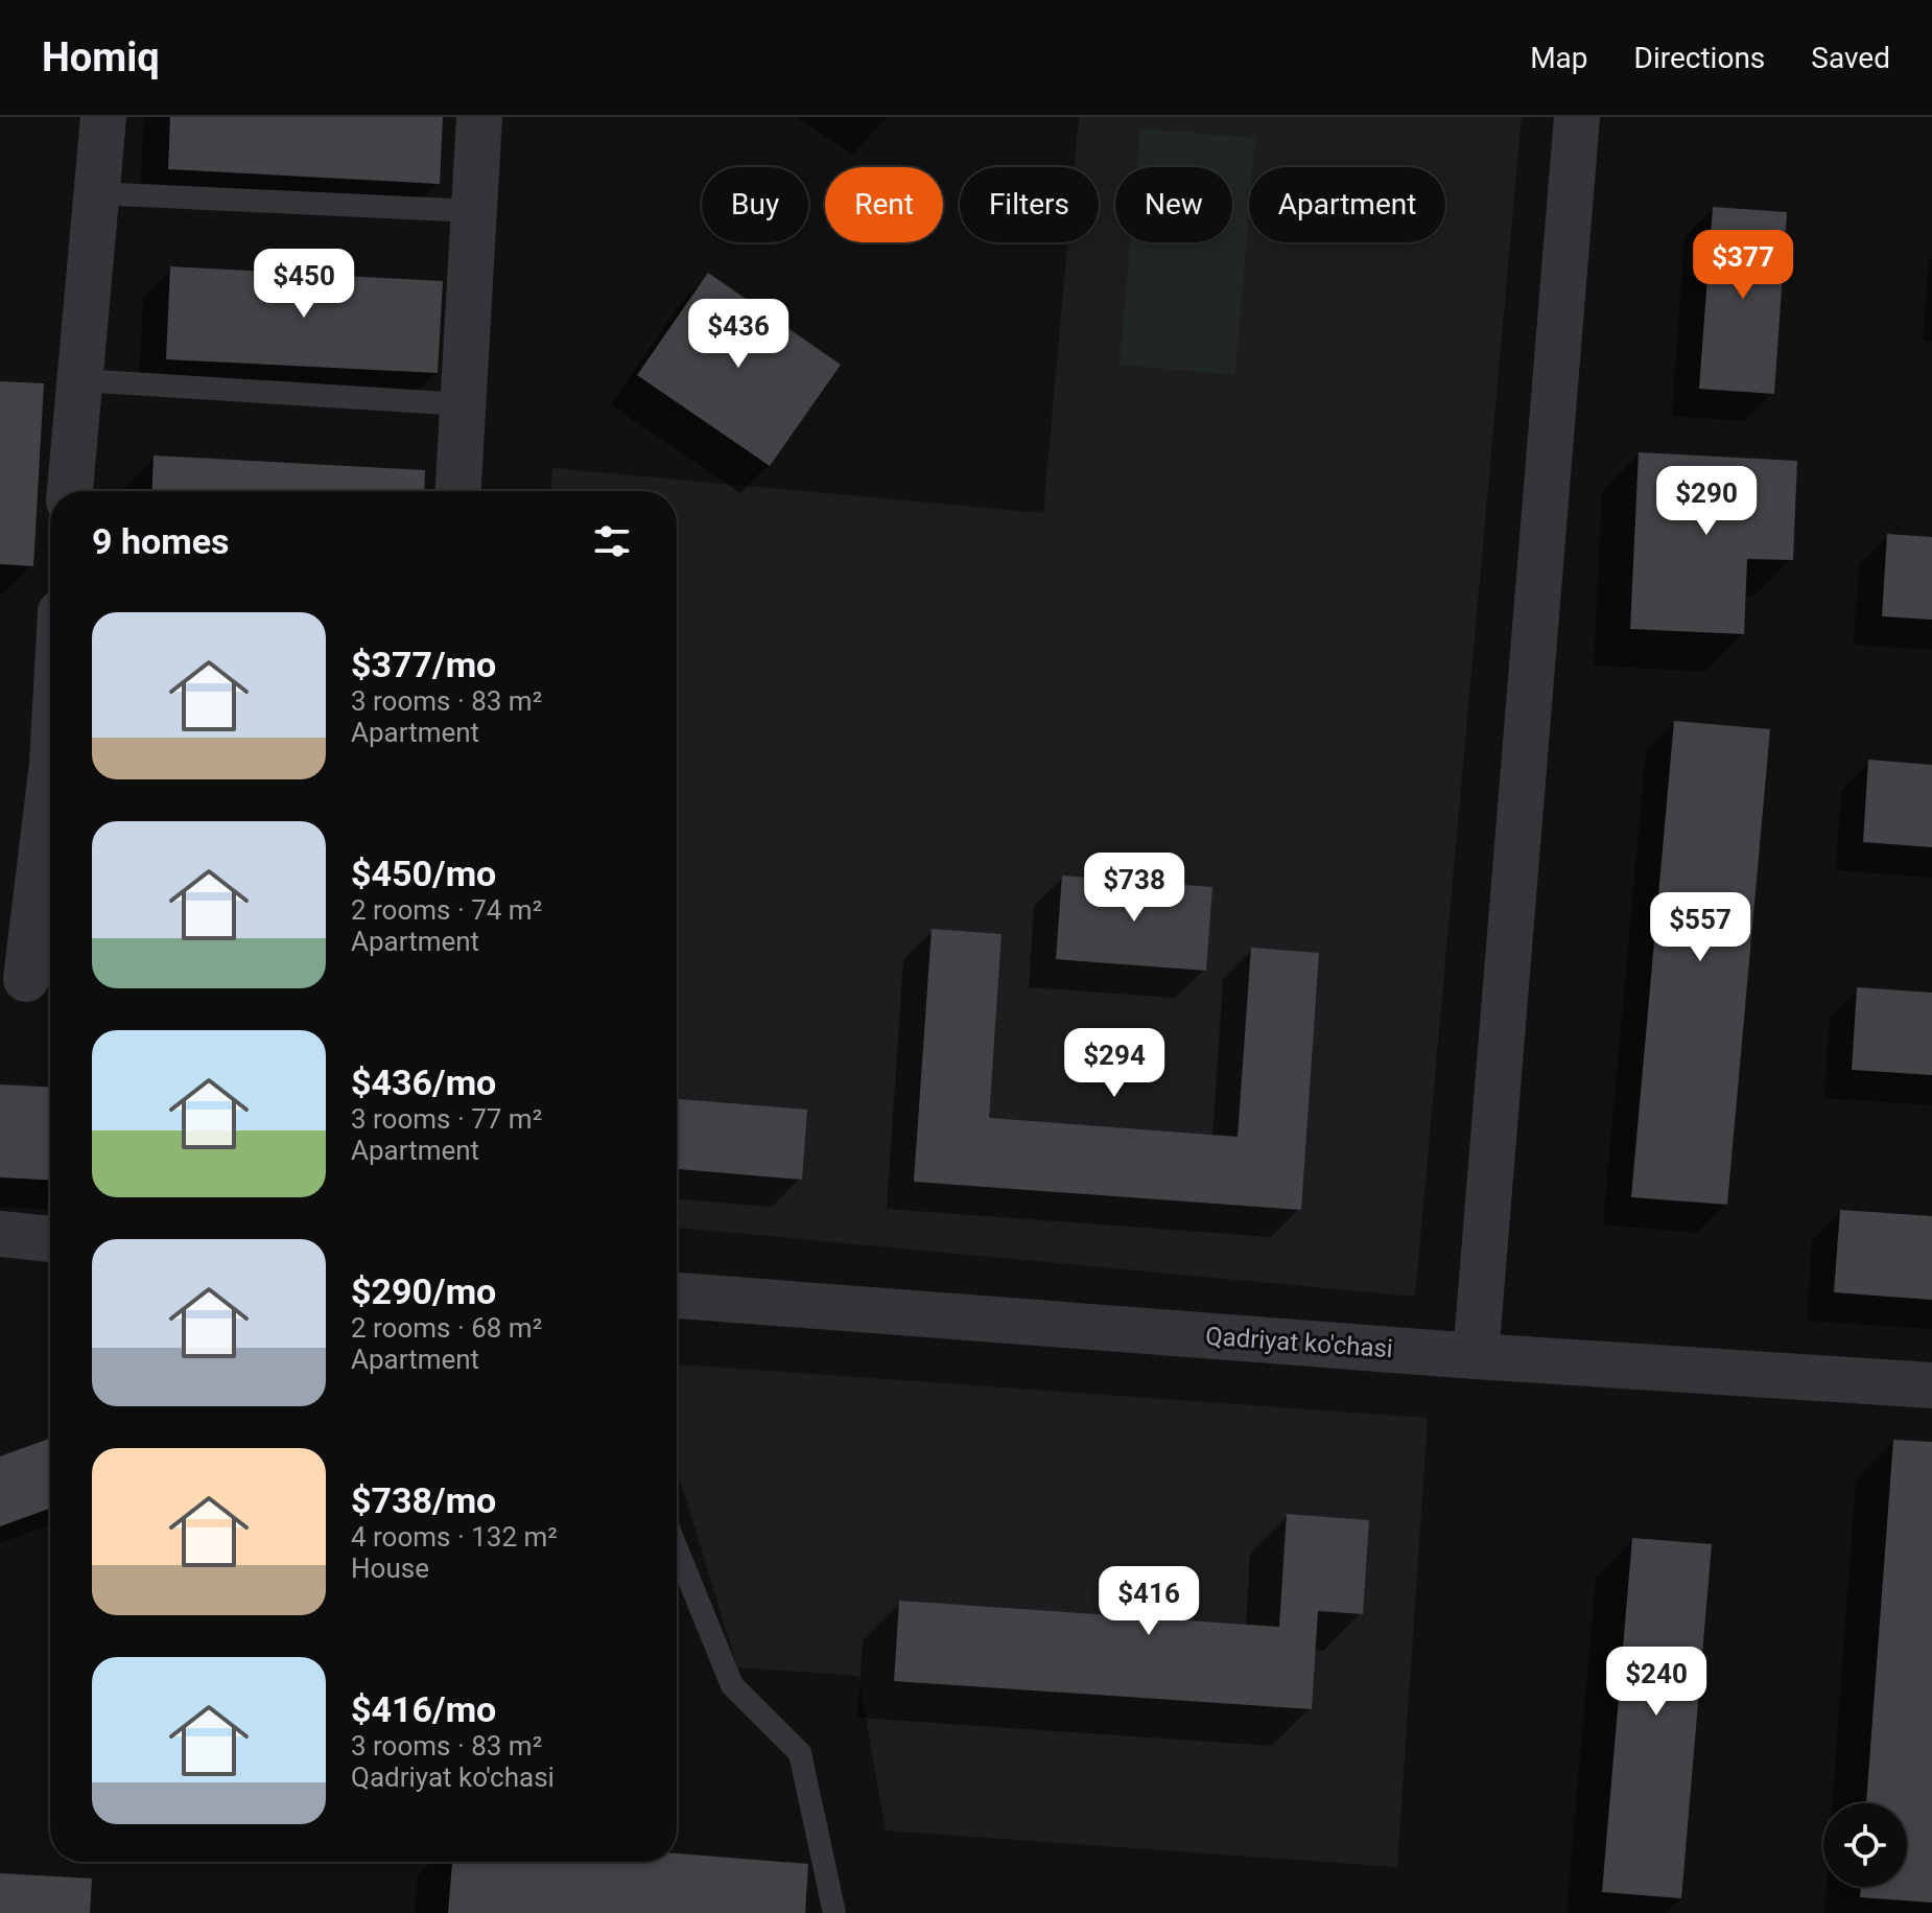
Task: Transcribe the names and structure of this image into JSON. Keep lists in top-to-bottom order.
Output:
{
  "streets": {
    "street": ["Qadriyat ko'chasi"]
  },
  "page": {
    "header": "Homiq",
    "nav": ["Map", "Directions", "Saved"],
    "chip": [
      "Buy",
      "Rent",
      "Filters",
      "New",
      "Apartment"
    ],
    "price": [
      "$377",
      "$450",
      "$436",
      "$290",
      "$738",
      "$557",
      "$294",
      "$416",
      "$240"
    ],
    "heading": "9 homes",
    "list": [
      {
        "name": "$377/mo",
        "note": "3 rooms · 83 m² · Apartment"
      },
      {
        "name": "$450/mo",
        "note": "2 rooms · 74 m² · Apartment"
      },
      {
        "name": "$436/mo",
        "note": "3 rooms · 77 m² · Apartment"
      },
      {
        "name": "$290/mo",
        "note": "2 rooms · 68 m² · Apartment"
      },
      {
        "name": "$738/mo",
        "note": "4 rooms · 132 m² · House"
      },
      {
        "name": "$416/mo",
        "note": "3 rooms · 83 m² · Qadriyat ko'chasi"
      }
    ]
  }
}
